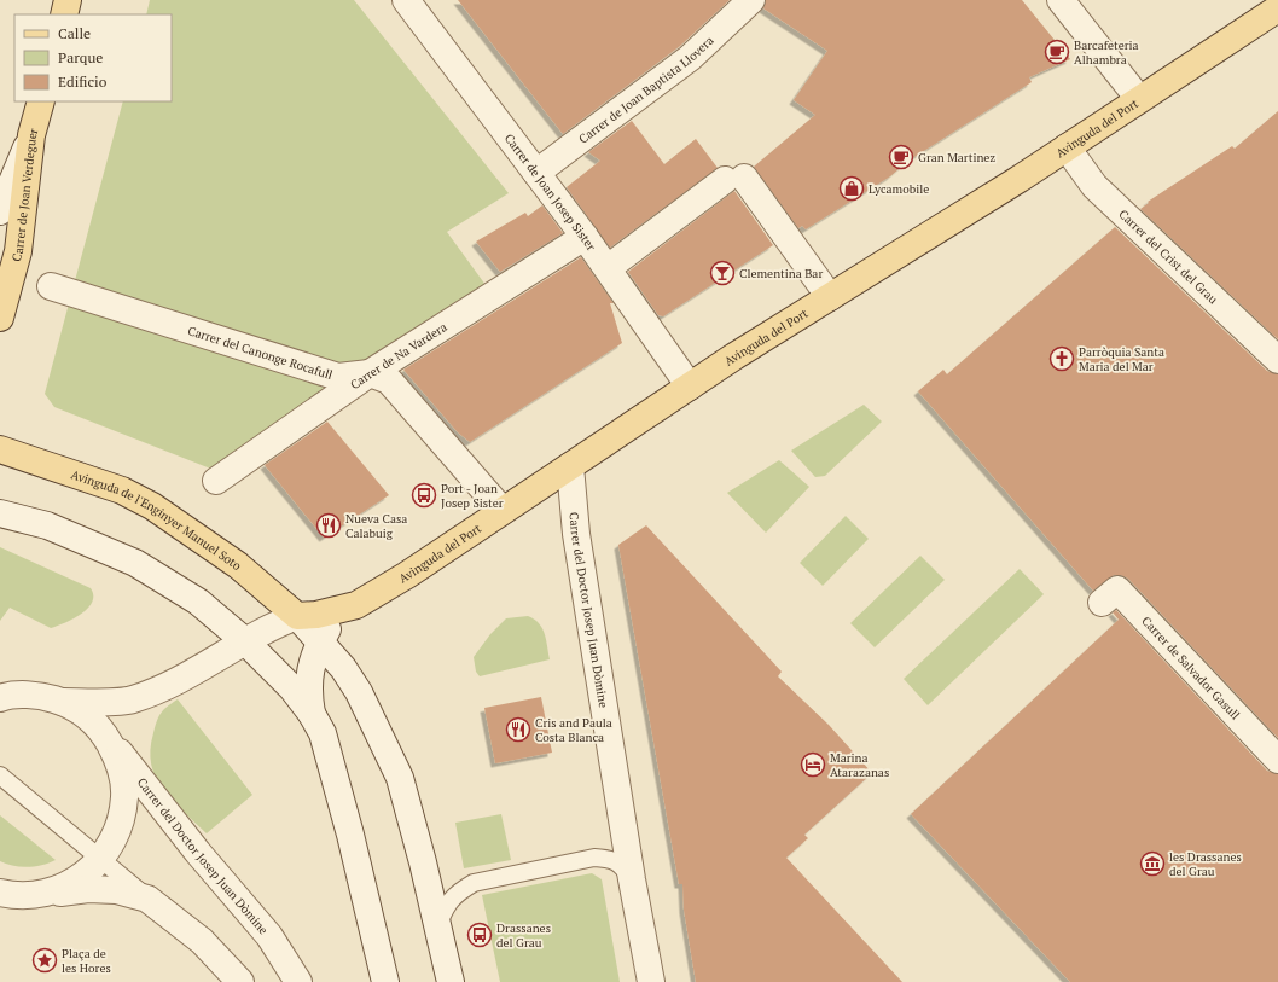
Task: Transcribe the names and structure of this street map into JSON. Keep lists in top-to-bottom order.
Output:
{
  "streets": {
    "main road": ["Avinguda del Port", "Carrer de Joan Verdeguer", "Avinguda de l'Enginyer Manuel Soto"],
    "street": [
      "Carrer de Joan Baptista Llovera",
      "Carrer de Joan Josep Sister",
      "Carrer del Crist del Grau",
      "Carrer del Canonge Rocafull",
      "Carrer de Na Vardera",
      "Carrer del Doctor Josep Juan Dòmine",
      "Carrer de Salvador Gasull"
    ]
  },
  "crossings": [
    ["Carrer de Joan Baptista Llovera", "Carrer de Joan Josep Sister"],
    ["Avinguda del Port", "Carrer de Joan Josep Sister"],
    ["Avinguda del Port", "Carrer del Crist del Grau"],
    ["Avinguda del Port", "Avinguda de l'Enginyer Manuel Soto"],
    ["Avinguda del Port", "Carrer del Doctor Josep Juan Dòmine"],
    ["Carrer de Joan Josep Sister", "Carrer de Na Vardera"],
    ["Carrer del Canonge Rocafull", "Carrer de Na Vardera"]
  ],
  "places": {
    "cafe": ["Barcafeteria Alhambra", "Gran Martinez"],
    "shop": ["Lycamobile"],
    "bar": ["Clementina Bar"],
    "church": ["Parròquia Santa Maria del Mar"],
    "bus stop": ["Port - Joan Josep Sister", "Drassanes del Grau"],
    "restaurant": ["Nueva Casa Calabuig", "Cris and Paula Costa Blanca"],
    "hotel": ["Marina Atarazanas"],
    "museum": ["les Drassanes del Grau"],
    "place": ["Plaça de les Hores"]
  },
  "legend": ["Calle", "Parque", "Edificio"]
}
